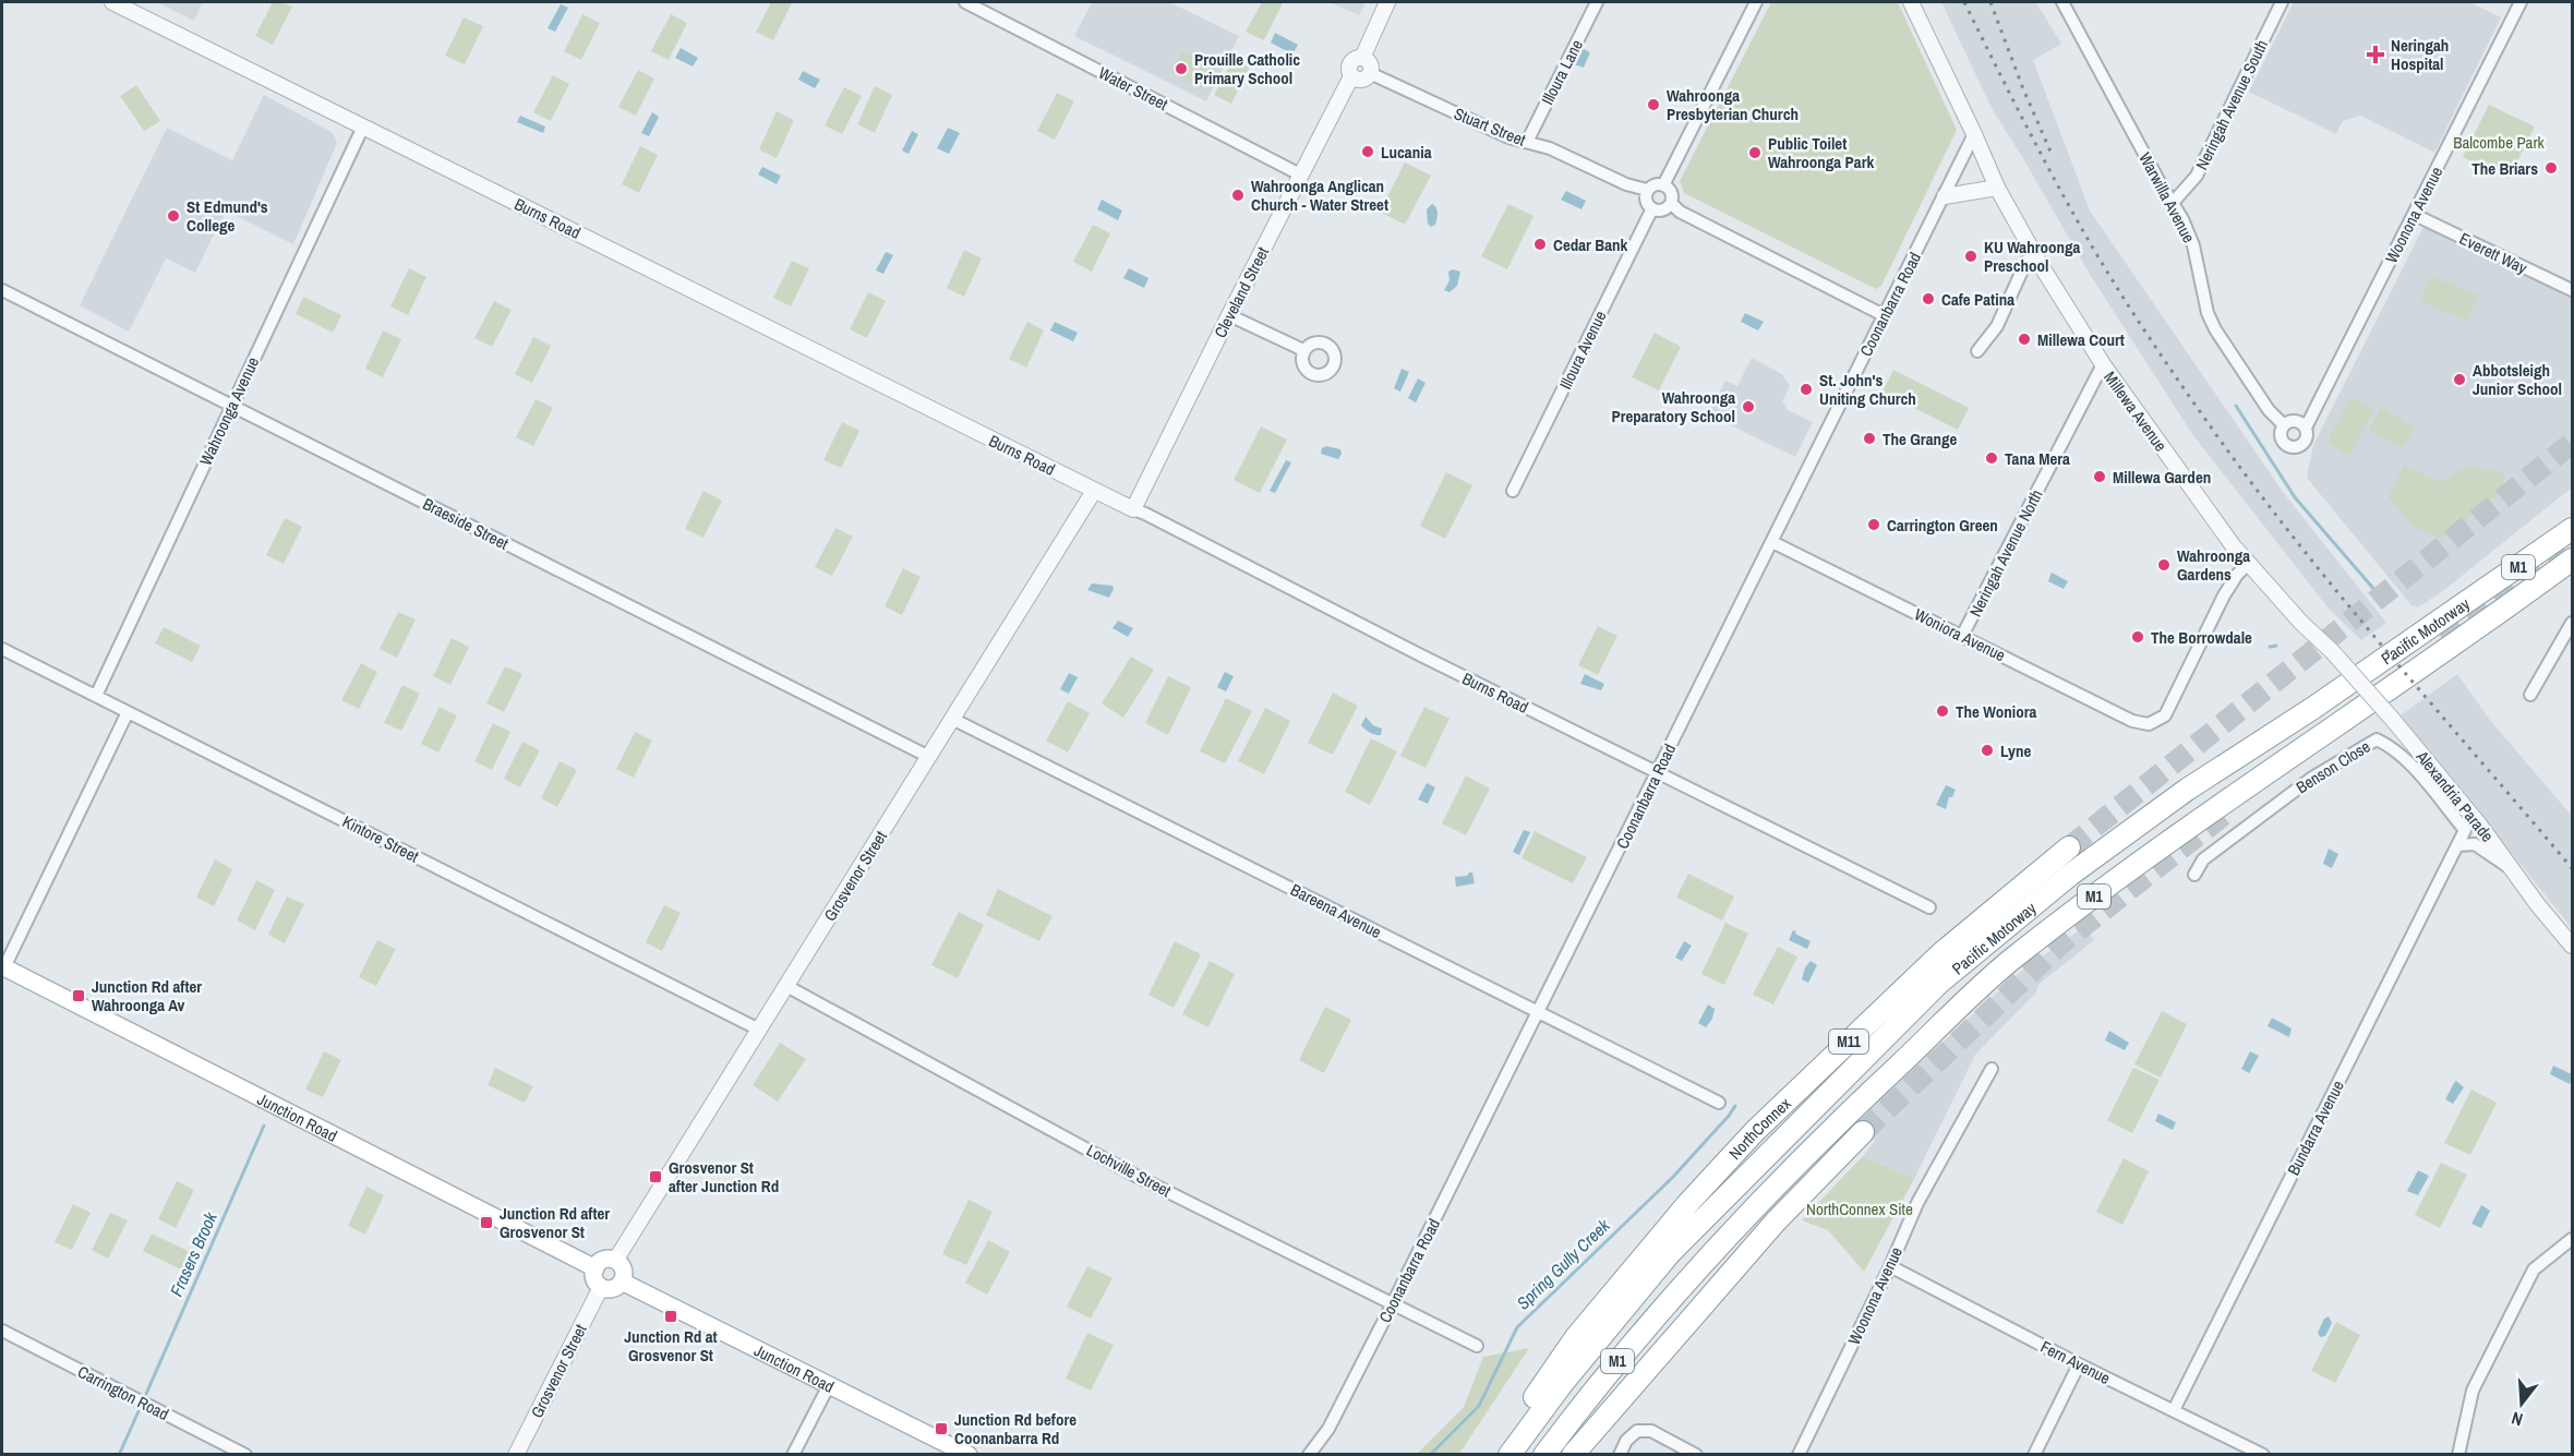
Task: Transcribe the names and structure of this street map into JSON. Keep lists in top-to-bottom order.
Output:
{
  "streets": {
    "highway": [
      "M1",
      "Pacific Motorway",
      "M11",
      "NorthConnex"
    ],
    "main road": ["Junction Road"],
    "street": [
      "Illoura Lane",
      "Water Street",
      "Neringah Avenue South",
      "Stuart Street",
      "Warwilla Avenue",
      "Woonona Avenue",
      "Burns Road",
      "Everett Way",
      "Cleveland Street",
      "Coonanbarra Road",
      "Illoura Avenue",
      "Wahroonga Avenue",
      "Millewa Avenue",
      "Braeside Street",
      "Neringah Avenue North",
      "Woniora Avenue",
      "Benson Close",
      "Alexandria Parade",
      "Kintore Street",
      "Grosvenor Street",
      "Bareena Avenue",
      "Bundarra Avenue",
      "Lochville Street",
      "Fern Avenue",
      "Carrington Road"
    ]
  },
  "crossings": [
    ["Illoura Lane", "Stuart Street"],
    ["Water Street", "Cleveland Street"],
    ["Neringah Avenue South", "Warwilla Avenue"],
    ["Stuart Street", "Cleveland Street"],
    ["Stuart Street", "Illoura Avenue"],
    ["Warwilla Avenue", "Woonona Avenue"],
    ["Woonona Avenue", "Everett Way"],
    ["Woonona Avenue", "Fern Avenue"],
    ["Burns Road", "Cleveland Street"],
    ["Burns Road", "Coonanbarra Road"],
    ["Burns Road", "Wahroonga Avenue"],
    ["Burns Road", "Grosvenor Street"],
    ["Coonanbarra Road", "Millewa Avenue"],
    ["Coonanbarra Road", "Woniora Avenue"],
    ["Coonanbarra Road", "Bareena Avenue"],
    ["Coonanbarra Road", "Lochville Street"],
    ["Wahroonga Avenue", "Braeside Street"],
    ["Wahroonga Avenue", "Kintore Street"],
    ["Millewa Avenue", "Neringah Avenue North"],
    ["Millewa Avenue", "Woniora Avenue"],
    ["Millewa Avenue", "Alexandria Parade"],
    ["Braeside Street", "Grosvenor Street"],
    ["Neringah Avenue North", "Woniora Avenue"],
    ["Benson Close", "Bundarra Avenue"],
    ["Kintore Street", "Grosvenor Street"],
    ["Grosvenor Street", "Bareena Avenue"],
    ["Grosvenor Street", "Junction Road"],
    ["Grosvenor Street", "Lochville Street"],
    ["Bundarra Avenue", "Fern Avenue"]
  ],
  "water": ["Frasers Brook", "Spring Gully Creek"],
  "parks": ["Balcombe Park", "NorthConnex Site"],
  "places": {
    "health": ["Neringah Hospital"],
    "other": [
      "Prouille Catholic Primary School",
      "Wahroonga Presbyterian Church",
      "Lucania",
      "Public Toilet Wahroonga Park",
      "The Briars",
      "Wahroonga Anglican Church - Water Street",
      "St Edmund's College",
      "Cedar Bank",
      "KU Wahroonga Preschool",
      "Cafe Patina",
      "Millewa Court",
      "Abbotsleigh Junior School",
      "St. John's Uniting Church",
      "Wahroonga Preparatory School",
      "The Grange",
      "Tana Mera",
      "Millewa Garden",
      "Carrington Green",
      "Wahroonga Gardens",
      "The Borrowdale",
      "The Woniora",
      "Lyne"
    ],
    "transit": [
      "Junction Rd after Wahroonga Av",
      "Grosvenor St after Junction Rd",
      "Junction Rd after Grosvenor St",
      "Junction Rd at Grosvenor St",
      "Junction Rd before Coonanbarra Rd"
    ]
  },
  "north": "bottom"
}
